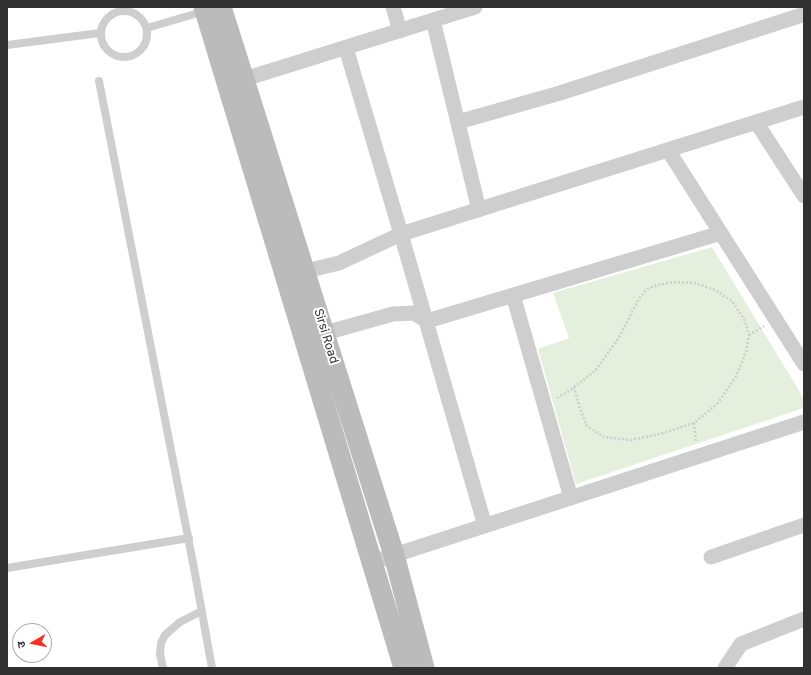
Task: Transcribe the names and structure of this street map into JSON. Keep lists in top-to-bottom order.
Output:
{
  "streets": {
    "street": ["Sirsi Road"]
  },
  "north": "left"
}
